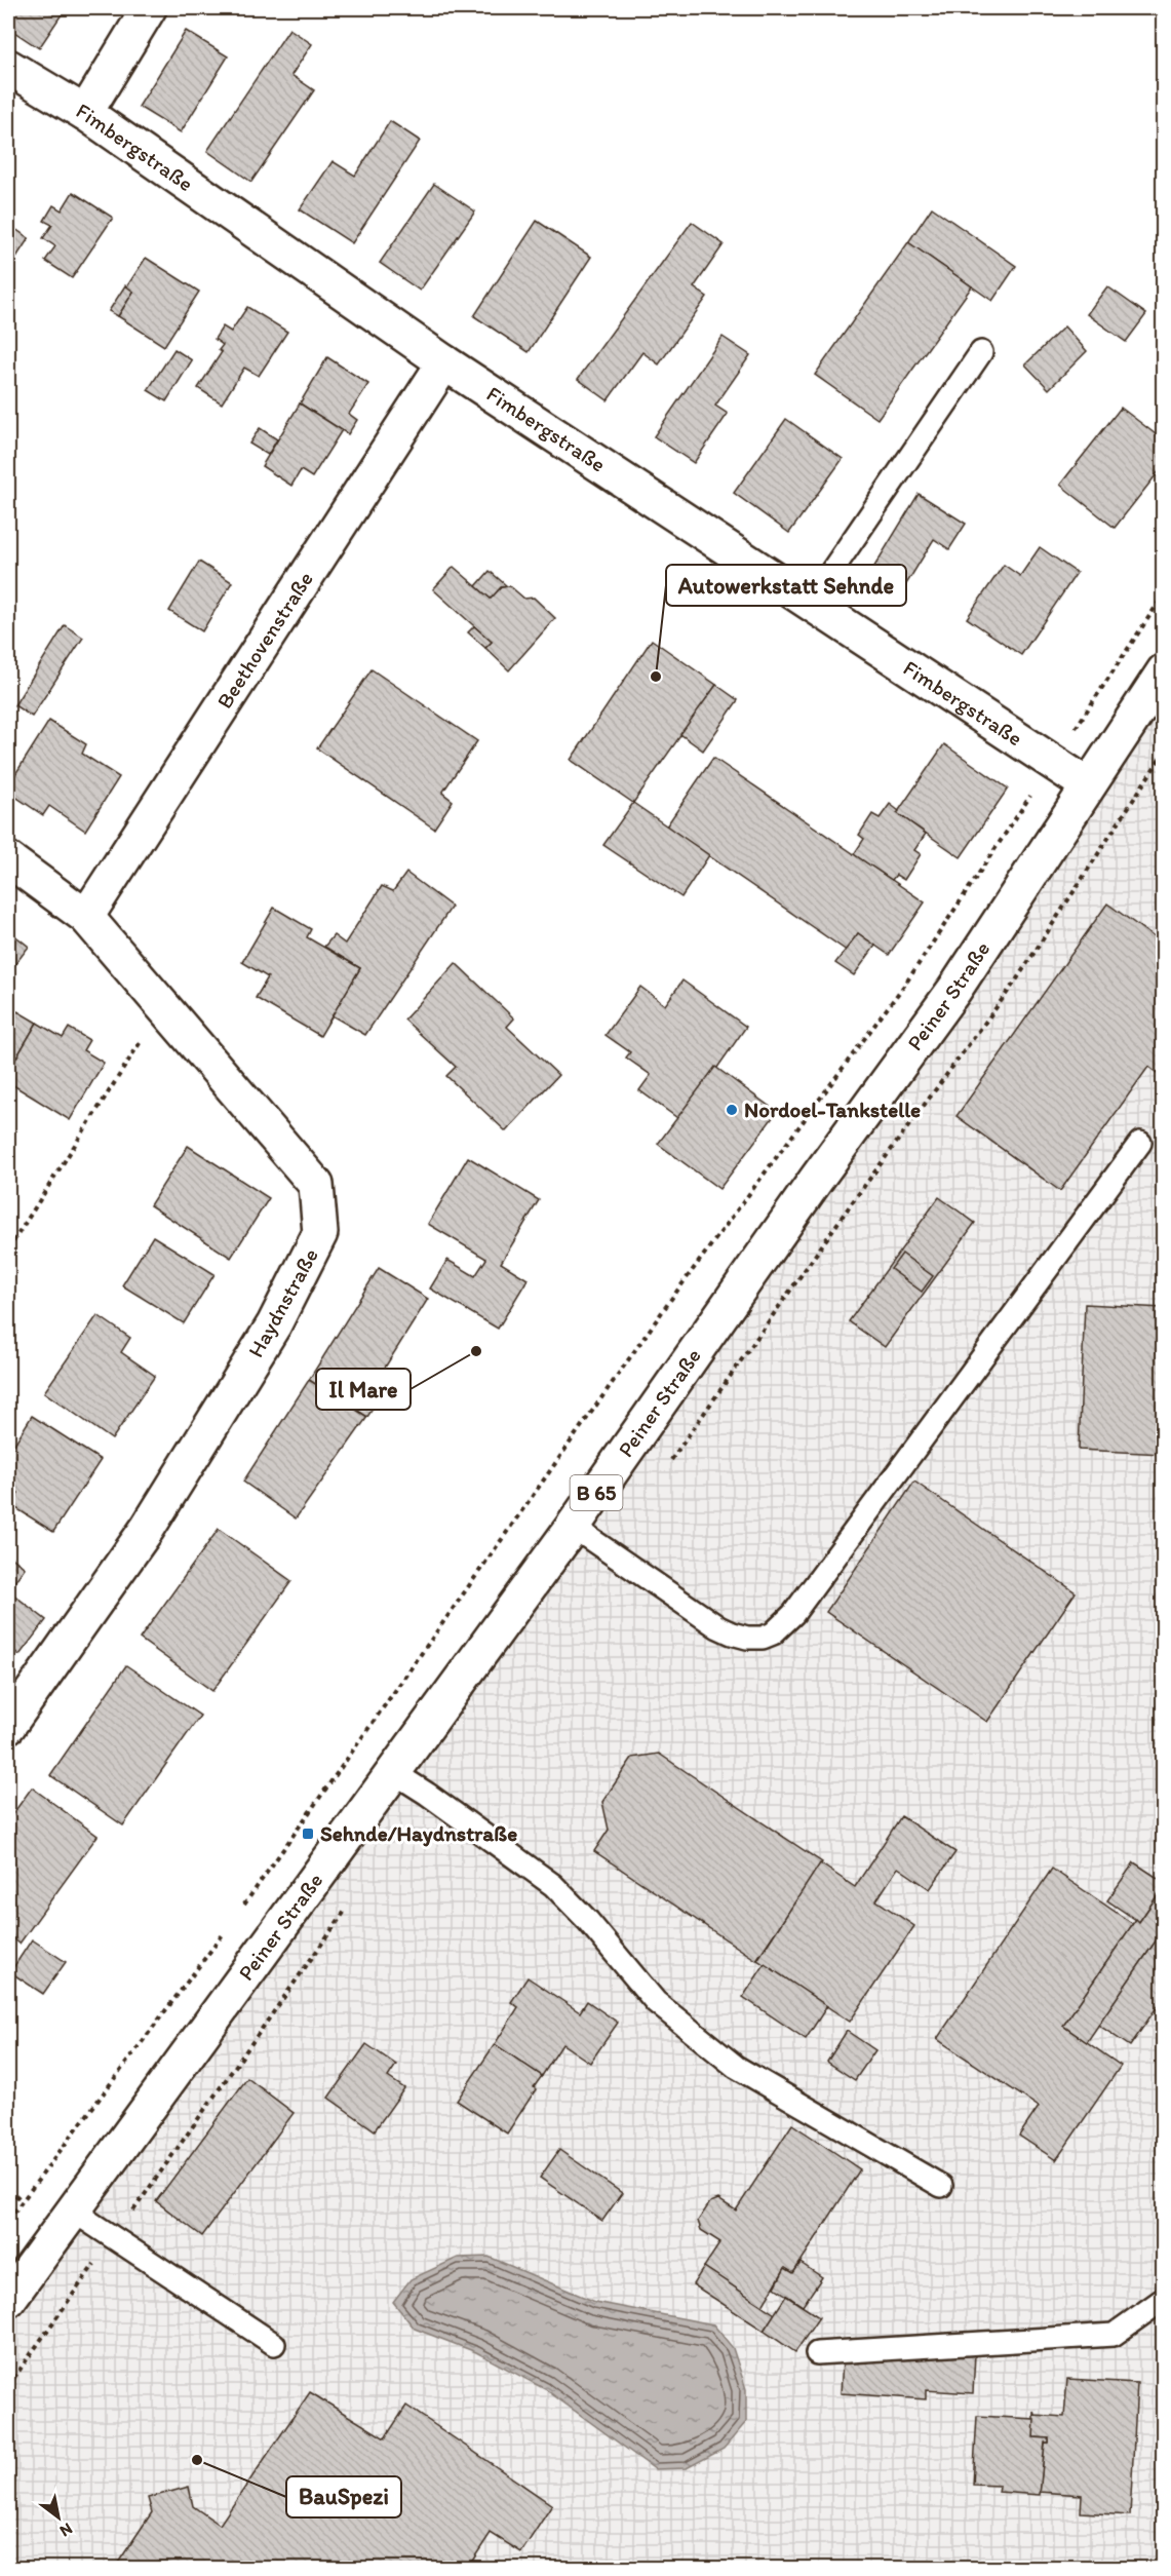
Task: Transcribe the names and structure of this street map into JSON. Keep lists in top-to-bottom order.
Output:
{
  "streets": {
    "street": [
      "Fimbergstraße",
      "Beethovenstraße",
      "Peiner Straße",
      "Haydnstraße",
      "B 65"
    ]
  },
  "crossings": [
    ["Fimbergstraße", "Beethovenstraße"],
    ["Fimbergstraße", "Peiner Straße"],
    ["Beethovenstraße", "Haydnstraße"]
  ],
  "places": {
    "other": [
      "Autowerkstatt Sehnde",
      "Nordoel-Tankstelle",
      "Il Mare",
      "BauSpezi"
    ],
    "transit": ["Sehnde/Haydnstraße"]
  },
  "north": "bottom right"
}
